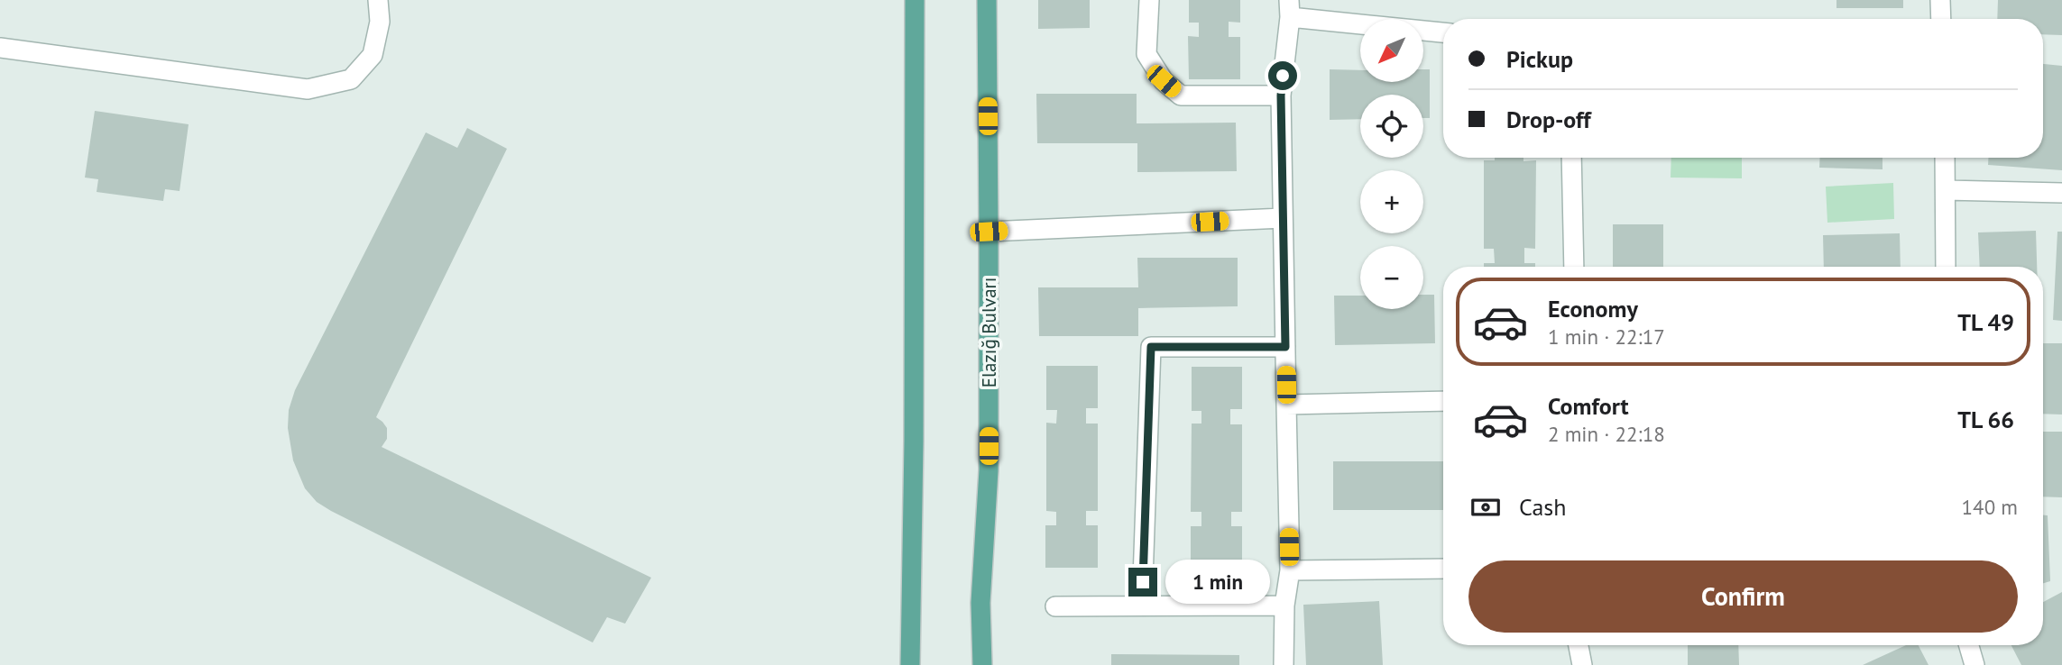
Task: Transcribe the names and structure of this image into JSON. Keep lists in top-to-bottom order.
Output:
{
  "streets": {
    "main road": ["Elazığ Bulvarı"]
  },
  "north": "bottom left",
  "page": {
    "map_buttons": ["+", "−"],
    "banner": ["Pickup", "Drop-off"],
    "list": [
      {
        "name": "Economy",
        "note": "1 min · 22:17",
        "value": "TL 49"
      },
      {
        "name": "Comfort",
        "note": "2 min · 22:18",
        "value": "TL 66"
      }
    ],
    "pay": ["Cash", "140 m"],
    "buttons": "Confirm",
    "bubble": "1 min"
  }
}
